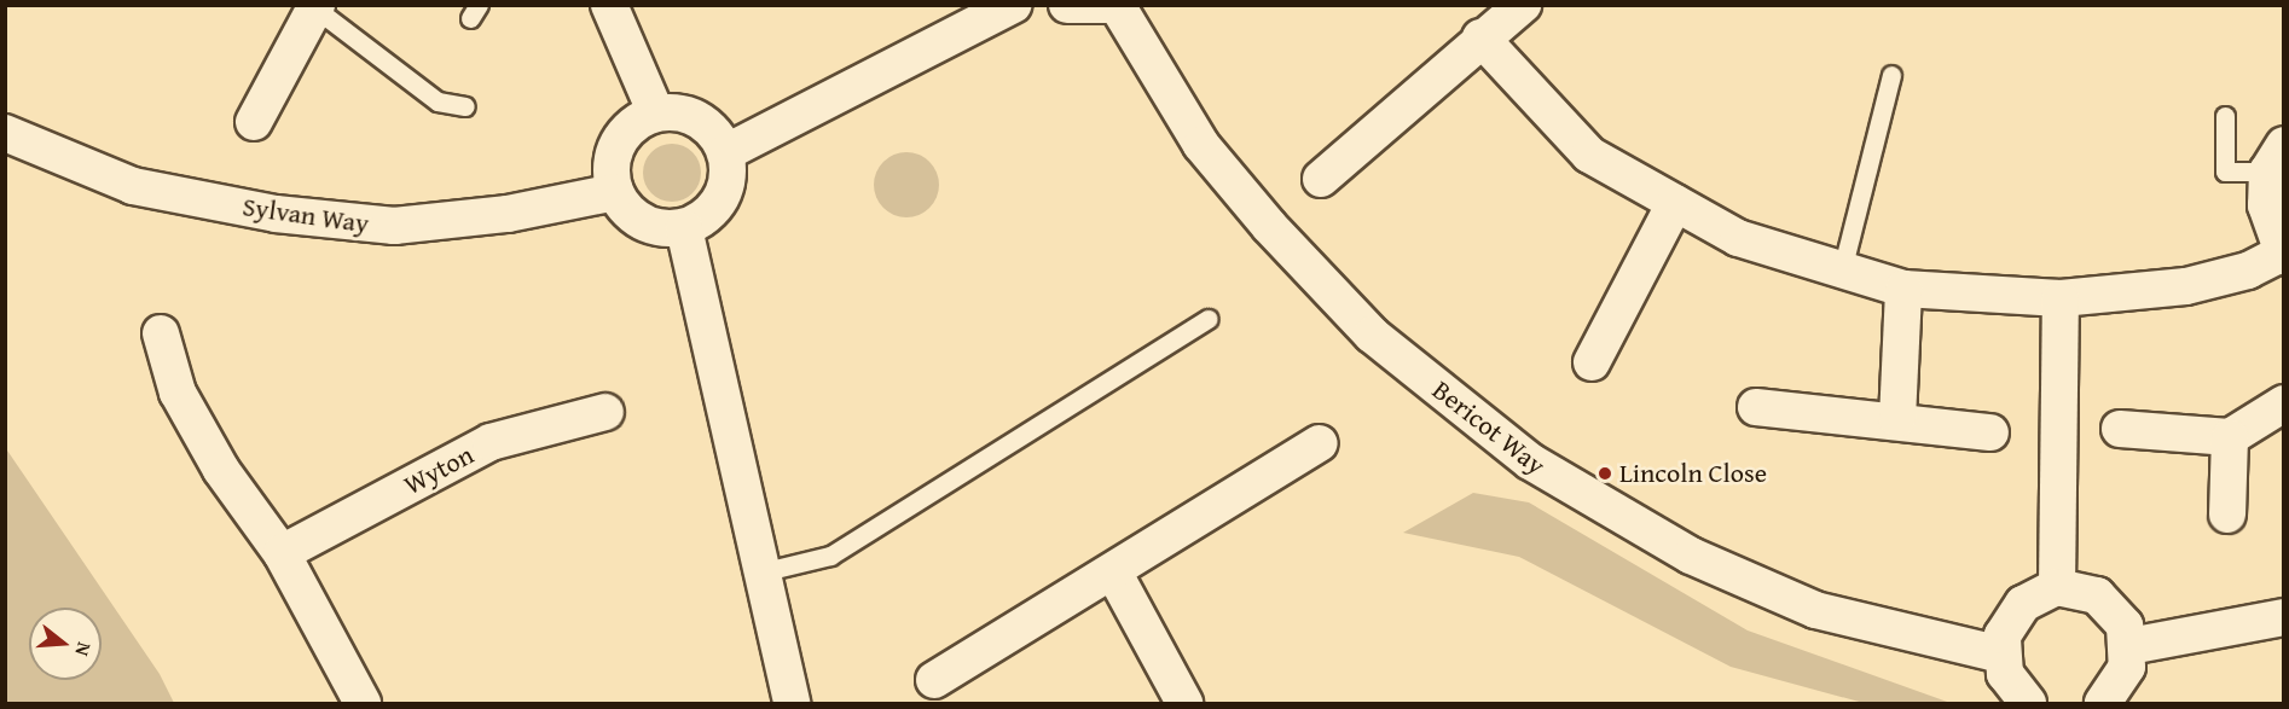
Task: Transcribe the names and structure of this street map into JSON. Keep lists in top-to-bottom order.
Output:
{
  "streets": {
    "street": ["Sylvan Way", "Bericot Way", "Wyton"]
  },
  "places": ["Lincoln Close"],
  "north": "right"
}
